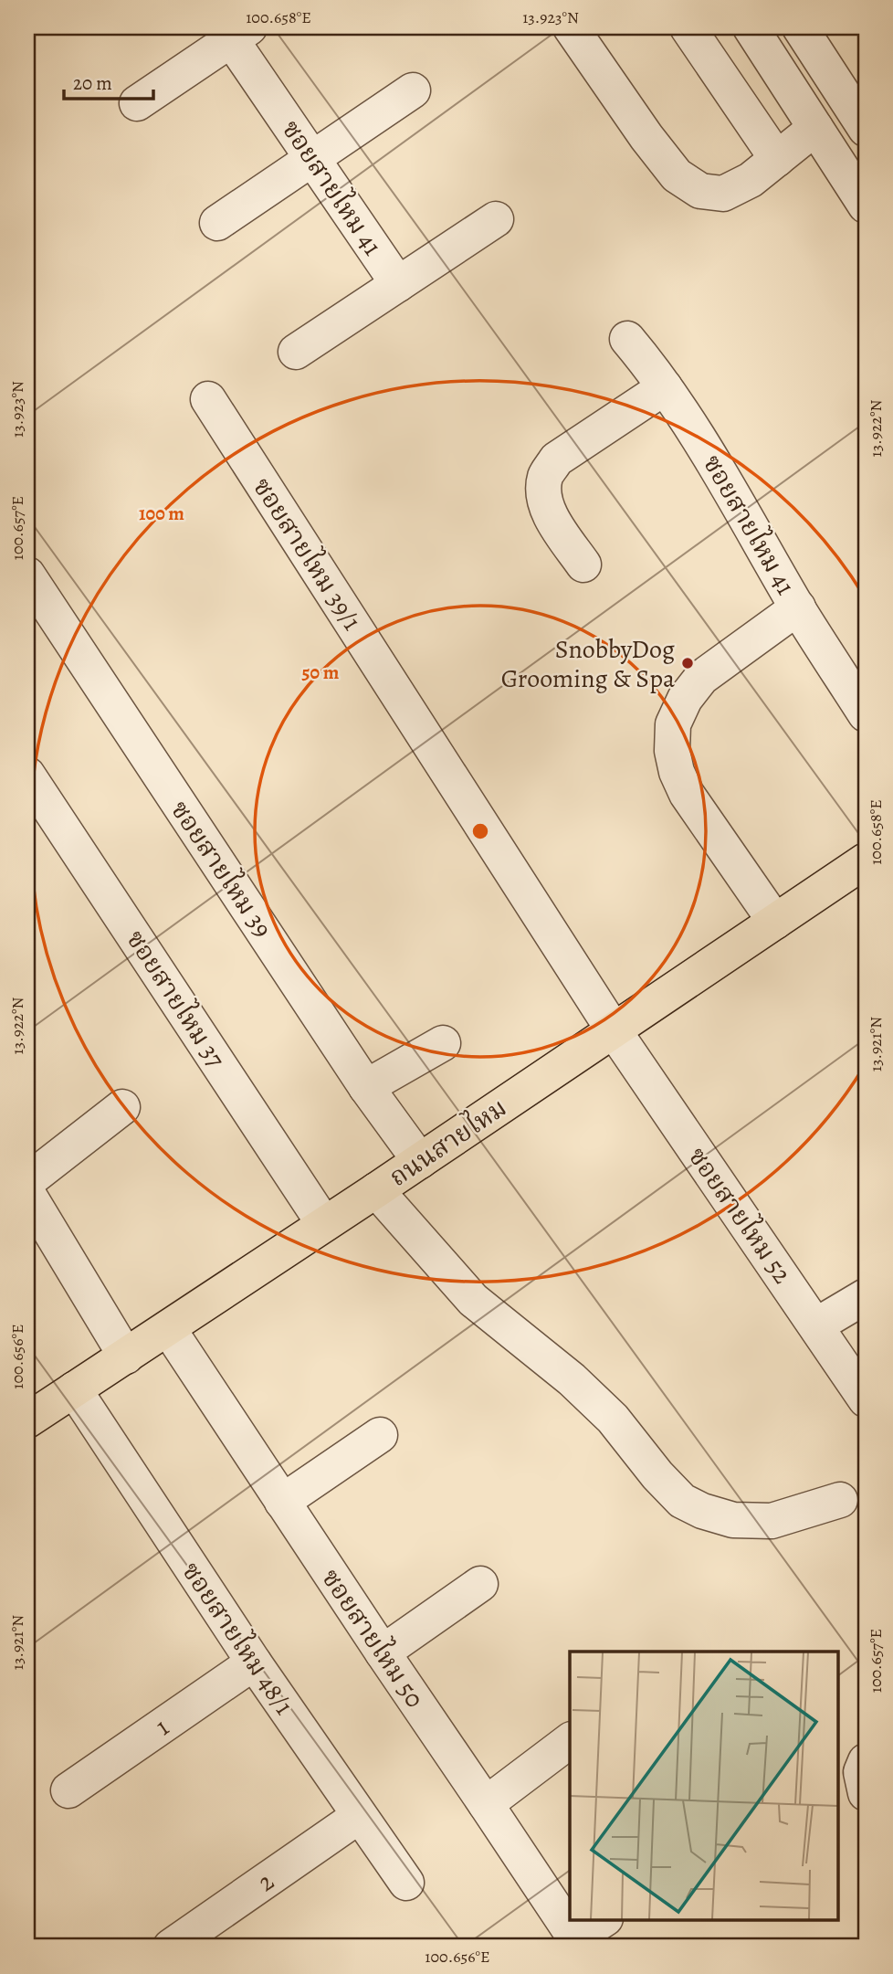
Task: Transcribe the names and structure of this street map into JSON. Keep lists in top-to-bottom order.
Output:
{
  "streets": {
    "main road": ["ถนนสายไหม"],
    "street": [
      "ซอยสายไหม 41",
      "ซอยสายไหม 39/1",
      "ซอยสายไหม 39",
      "ซอยสายไหม 37",
      "ซอยสายไหม 52",
      "ซอยสายไหม 48/1",
      "ซอยสายไหม 50",
      "1",
      "2"
    ]
  },
  "crossings": [
    ["ซอยสายไหม 39/1", "ถนนสายไหม"],
    ["ซอยสายไหม 39/1", "ซอยสายไหม 52"],
    ["ซอยสายไหม 39", "ถนนสายไหม"],
    ["ซอยสายไหม 37", "ถนนสายไหม"],
    ["ถนนสายไหม", "ซอยสายไหม 52"],
    ["ถนนสายไหม", "ซอยสายไหม 48/1"],
    ["ถนนสายไหม", "ซอยสายไหม 50"],
    ["ซอยสายไหม 48/1", "1"],
    ["ซอยสายไหม 48/1", "2"]
  ],
  "places": ["SnobbyDog Grooming & Spa"],
  "scale_bar": "20 m",
  "coordinates": [
    "100.658°E",
    "13.923°N",
    "13.922°N",
    "100.657°E",
    "13.921°N",
    "100.656°E"
  ],
  "rings": ["100 m", "50 m"]
}
